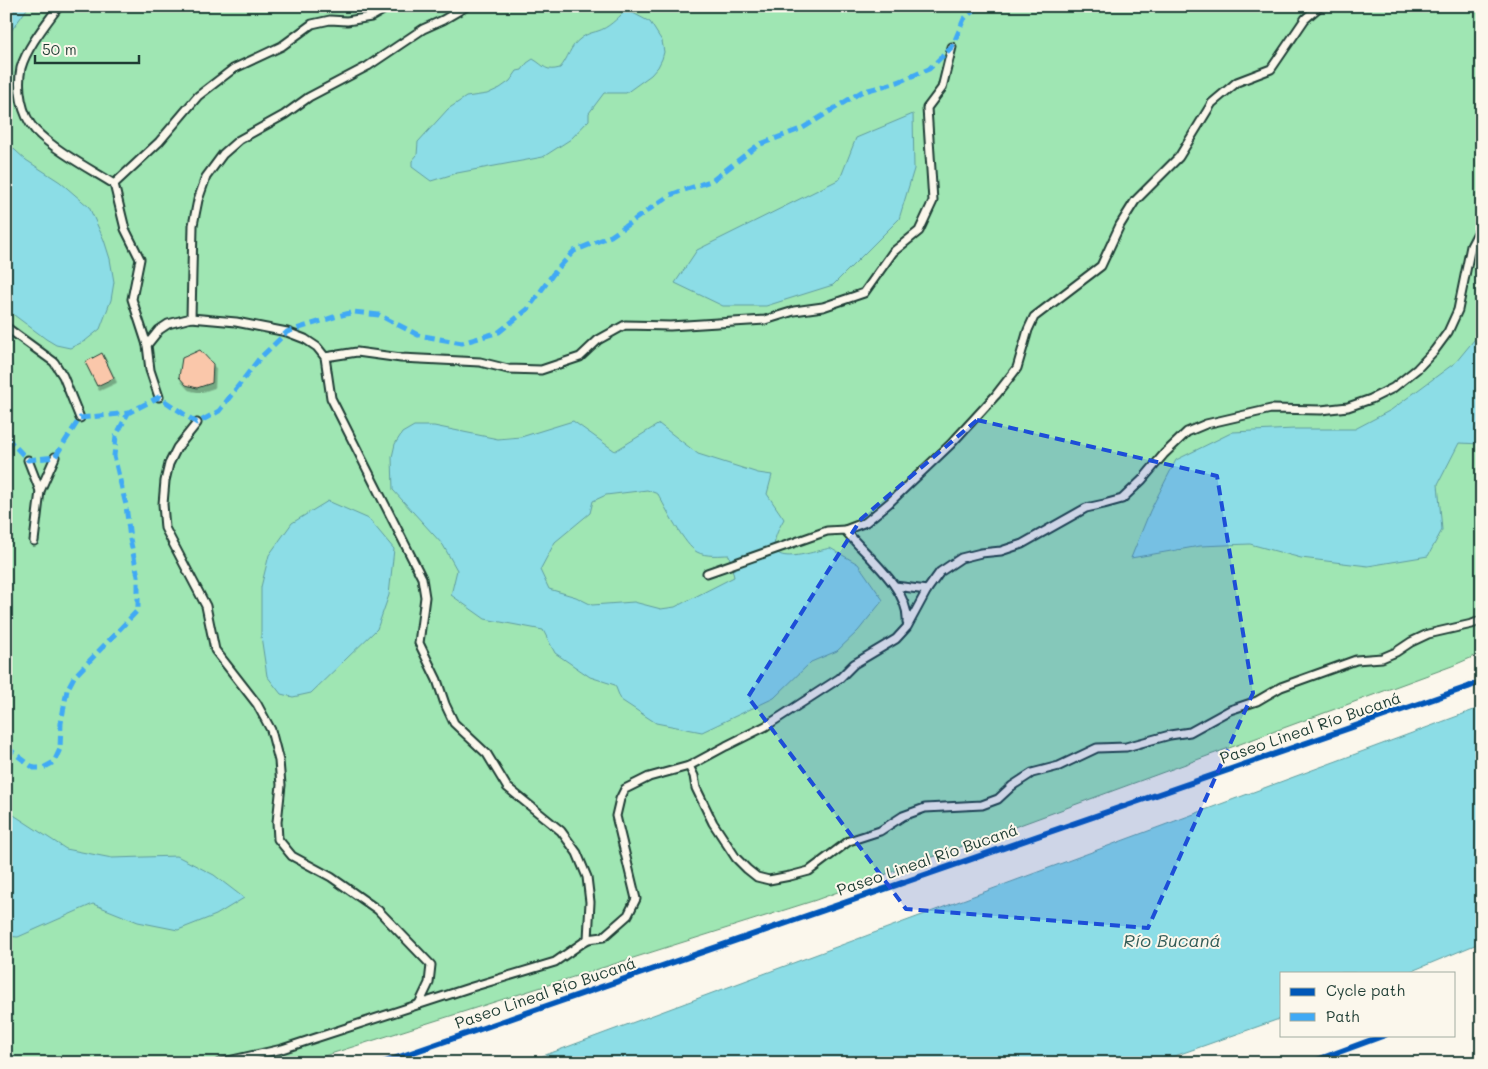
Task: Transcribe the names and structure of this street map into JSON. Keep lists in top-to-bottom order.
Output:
{
  "streets": {
    "cycle path": ["Paseo Lineal Río Bucaná"]
  },
  "water": ["Río Bucaná"],
  "legend": ["Cycle path", "Path"],
  "scale_bar": "50 m"
}
